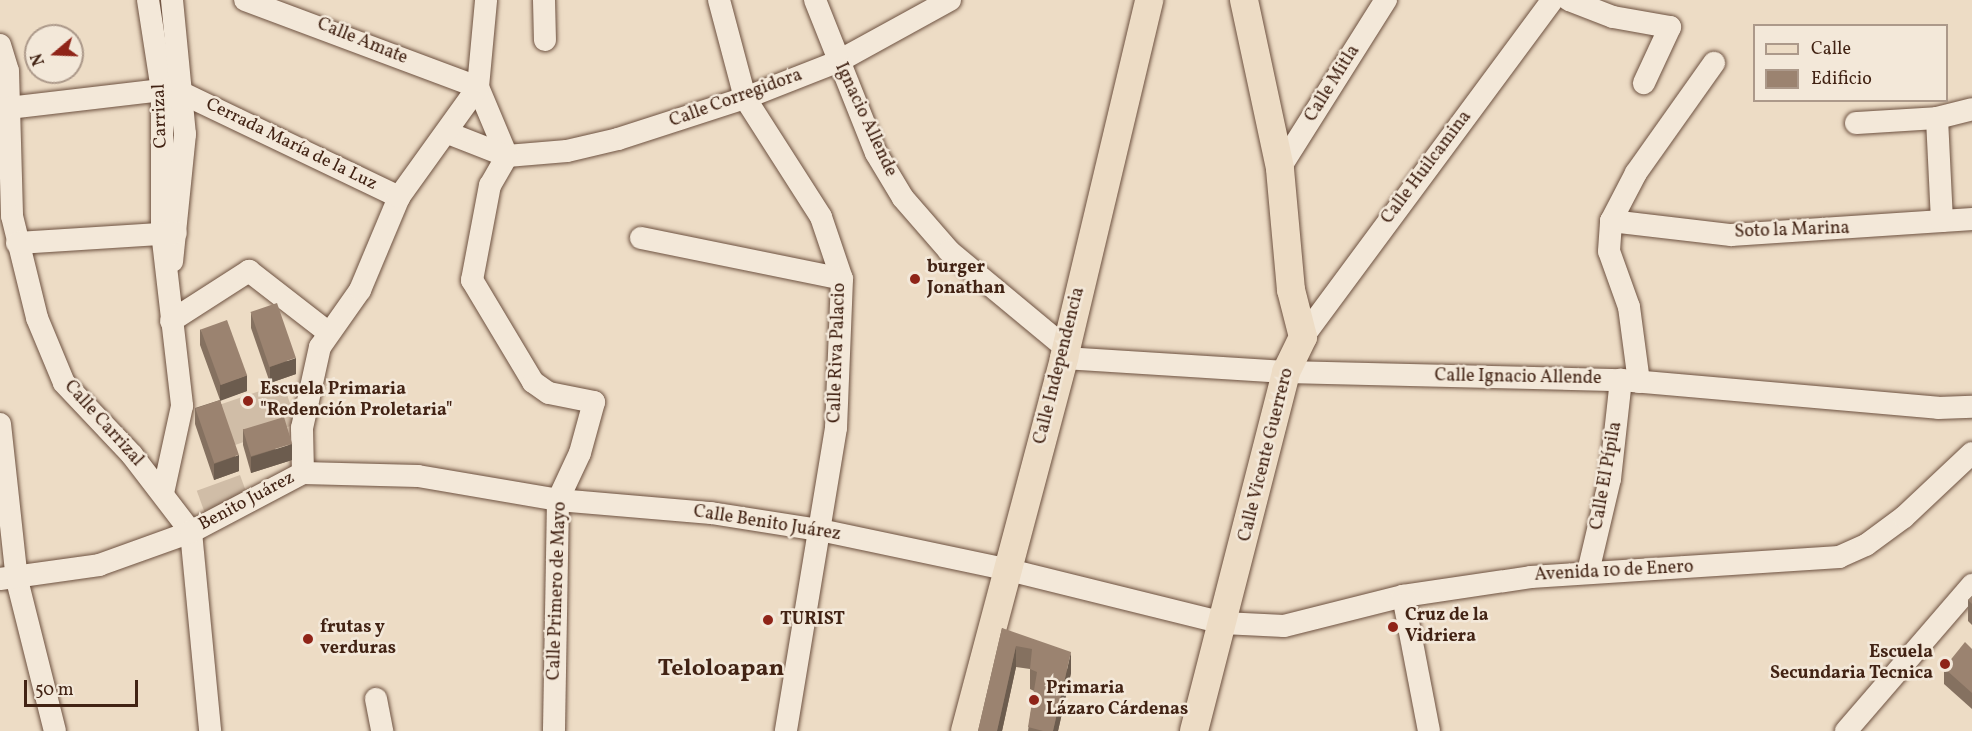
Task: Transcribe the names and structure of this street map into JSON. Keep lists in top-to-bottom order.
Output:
{
  "streets": {
    "main road": ["Calle Independencia", "Calle Vicente Guerrero"],
    "street": [
      "Calle Amate",
      "Calle Mitla",
      "Calle Corregidora",
      "Carrizal",
      "Ignacio Allende",
      "Cerrada María de la Luz",
      "Calle Huilcamina",
      "Soto la Marina",
      "Calle Riva Palacio",
      "Calle Ignacio Allende",
      "Calle Carrizal",
      "Calle El Pípila",
      "Benito Juárez",
      "Calle Benito Juárez",
      "Avenida 10 de Enero",
      "Calle Primero de Mayo"
    ]
  },
  "crossings": [
    ["Calle Corregidora", "Ignacio Allende"],
    ["Calle Corregidora", "Calle Riva Palacio"],
    ["Calle Corregidora", "Calle Primero de Mayo"],
    ["Carrizal", "Cerrada María de la Luz"],
    ["Ignacio Allende", "Calle Independencia"],
    ["Ignacio Allende", "Calle Ignacio Allende"],
    ["Calle Huilcamina", "Calle Vicente Guerrero"],
    ["Soto la Marina", "Calle El Pípila"],
    ["Calle Riva Palacio", "Calle Benito Juárez"],
    ["Calle Independencia", "Calle Ignacio Allende"],
    ["Calle Independencia", "Calle Benito Juárez"],
    ["Calle Ignacio Allende", "Calle Vicente Guerrero"],
    ["Calle Ignacio Allende", "Calle El Pípila"],
    ["Calle Carrizal", "Benito Juárez"],
    ["Calle Vicente Guerrero", "Calle Benito Juárez"],
    ["Calle Vicente Guerrero", "Avenida 10 de Enero"],
    ["Calle El Pípila", "Avenida 10 de Enero"],
    ["Benito Juárez", "Calle Benito Juárez"],
    ["Calle Benito Juárez", "Avenida 10 de Enero"],
    ["Calle Benito Juárez", "Calle Primero de Mayo"]
  ],
  "districts": ["Teloloapan"],
  "places": [
    "burger Jonathan",
    "Escuela Primaria \"Redención Proletaria\"",
    "TURIST",
    "Cruz de la Vidriera",
    "frutas y verduras",
    "Escuela Secundaria Tecnica",
    "Primaria Lázaro Cárdenas"
  ],
  "legend": ["Calle", "Edificio"],
  "scale_bar": "50 m",
  "north": "left"
}
